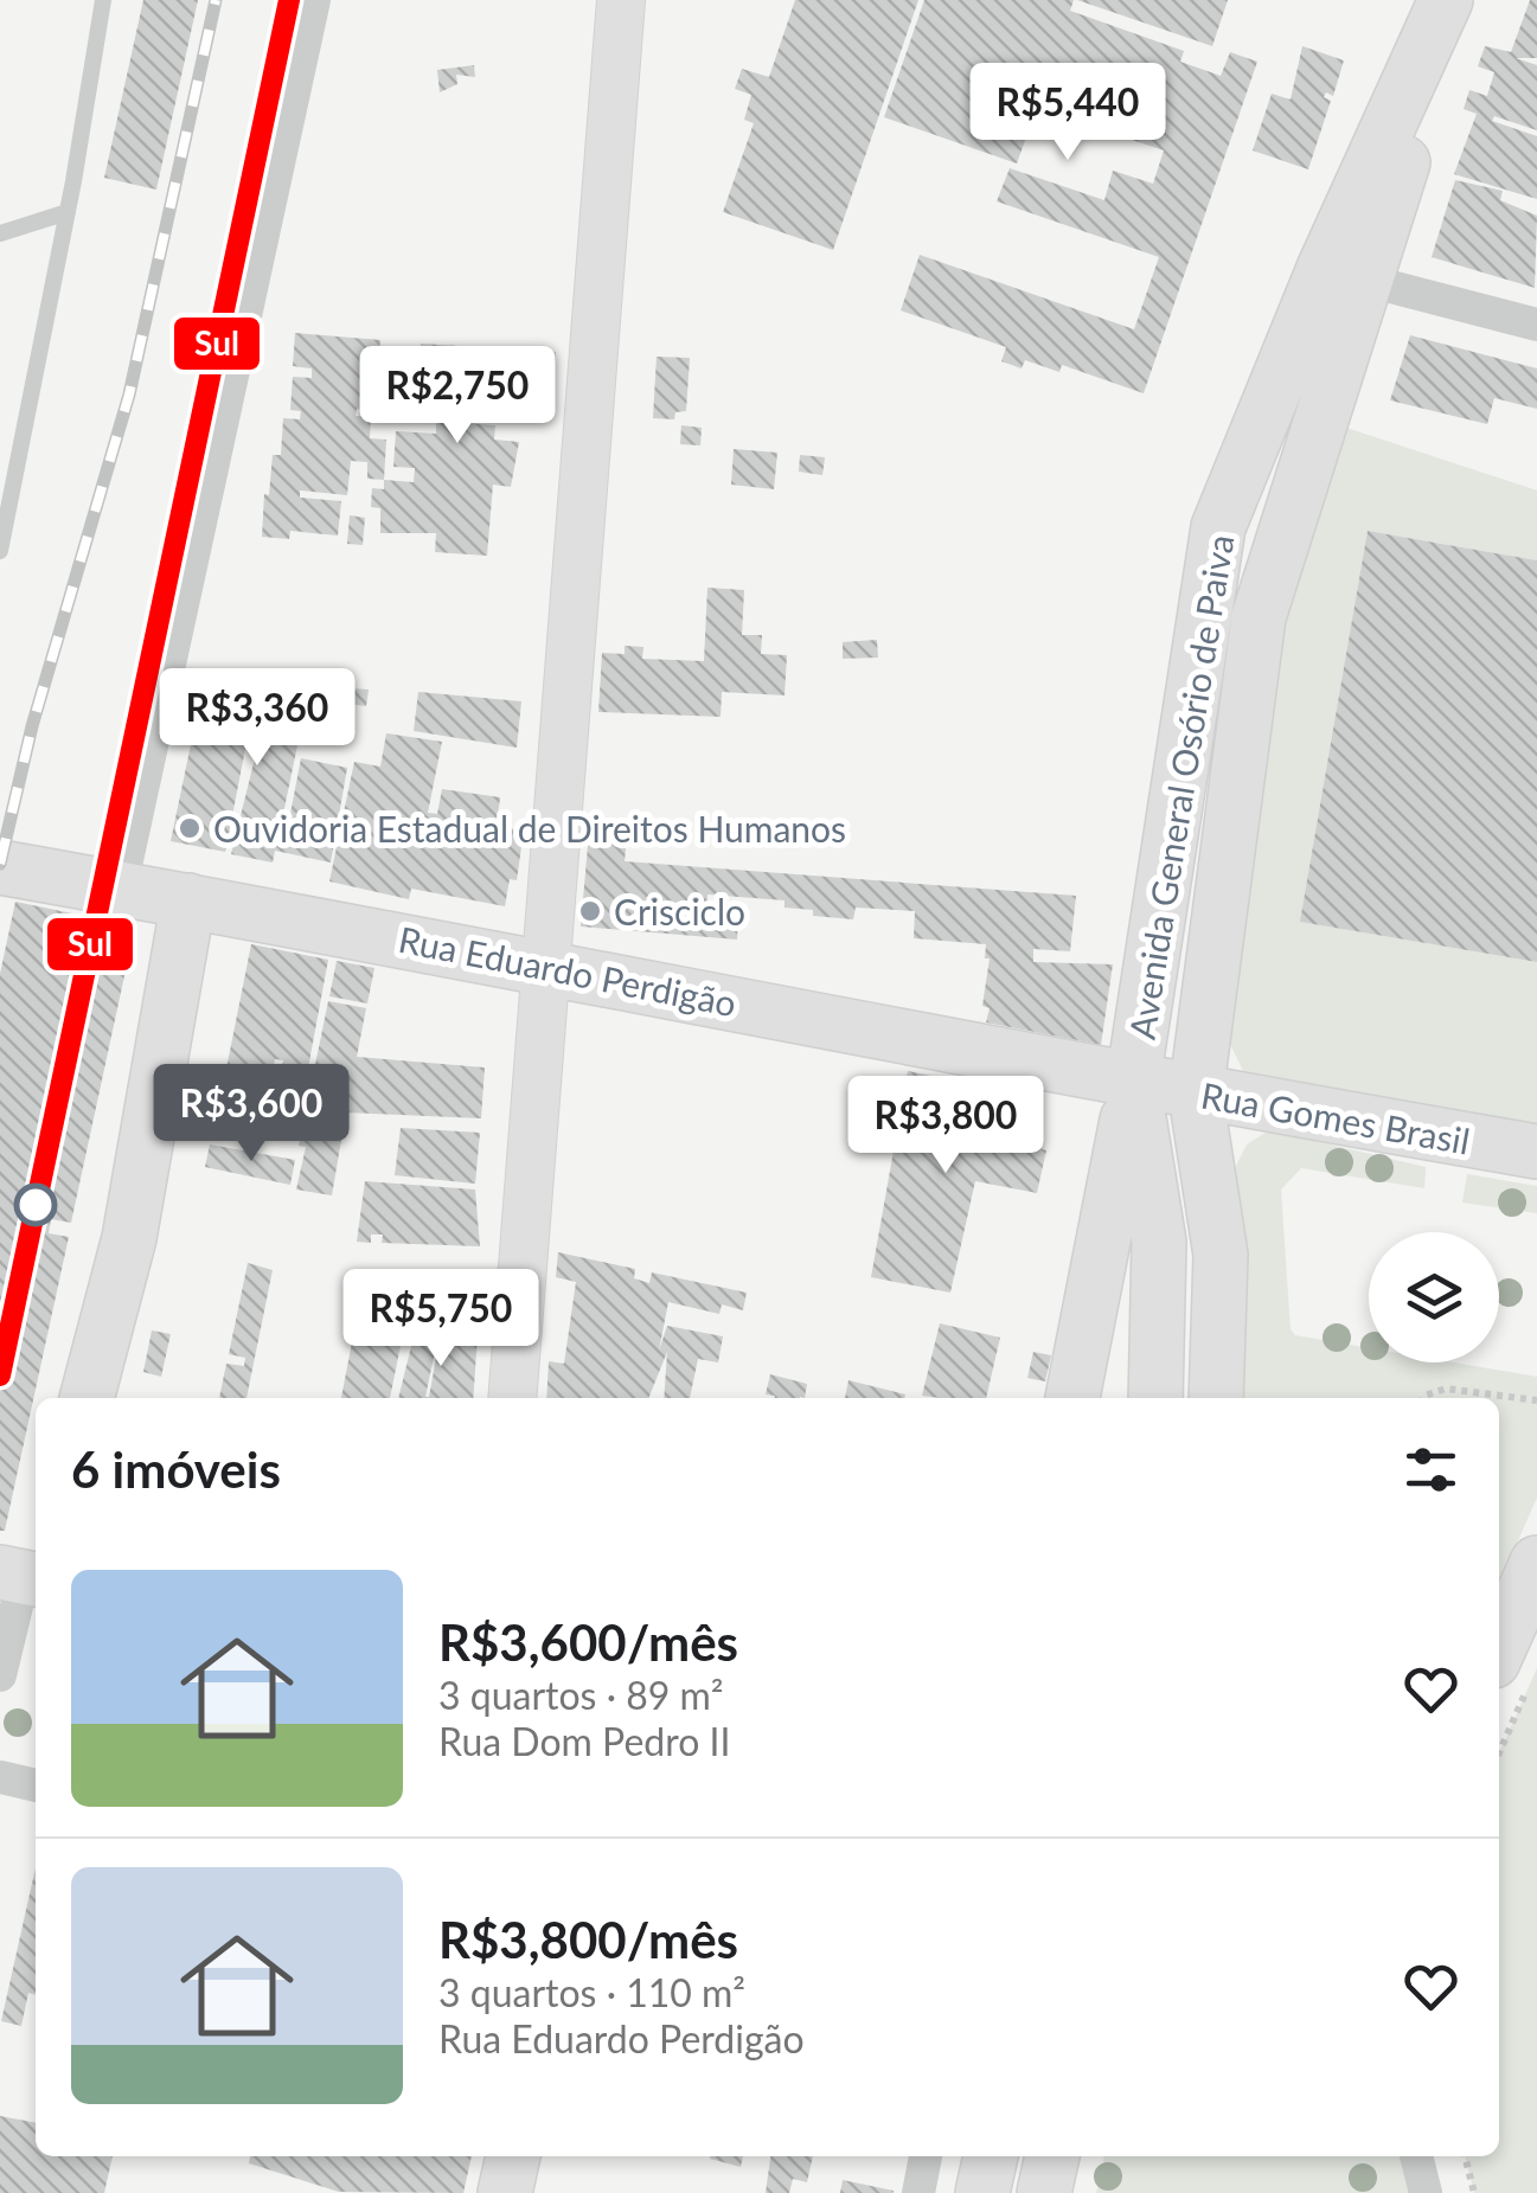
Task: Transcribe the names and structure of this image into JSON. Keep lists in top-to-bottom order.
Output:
{
  "streets": {
    "main road": ["Avenida General Osório de Paiva", "Rua Eduardo Perdigão", "Rua Gomes Brasil"]
  },
  "crossings": [
    ["Avenida General Osório de Paiva", "Rua Eduardo Perdigão"],
    ["Avenida General Osório de Paiva", "Rua Gomes Brasil"],
    ["Rua Eduardo Perdigão", "Rua Gomes Brasil"]
  ],
  "places": ["Ouvidoria Estadual de Direitos Humanos", "Crisciclo"],
  "lines": ["transit line Sul"],
  "page": {
    "price": [
      "R$5,440",
      "R$2,750",
      "R$3,360",
      "R$3,600",
      "R$3,800",
      "R$5,750"
    ],
    "heading": "6 imóveis",
    "list": [
      {
        "name": "R$3,600/mês",
        "note": "3 quartos · 89 m² · Rua Dom Pedro II"
      },
      {
        "name": "R$3,800/mês",
        "note": "3 quartos · 110 m² · Rua Eduardo Perdigão"
      }
    ]
  }
}
